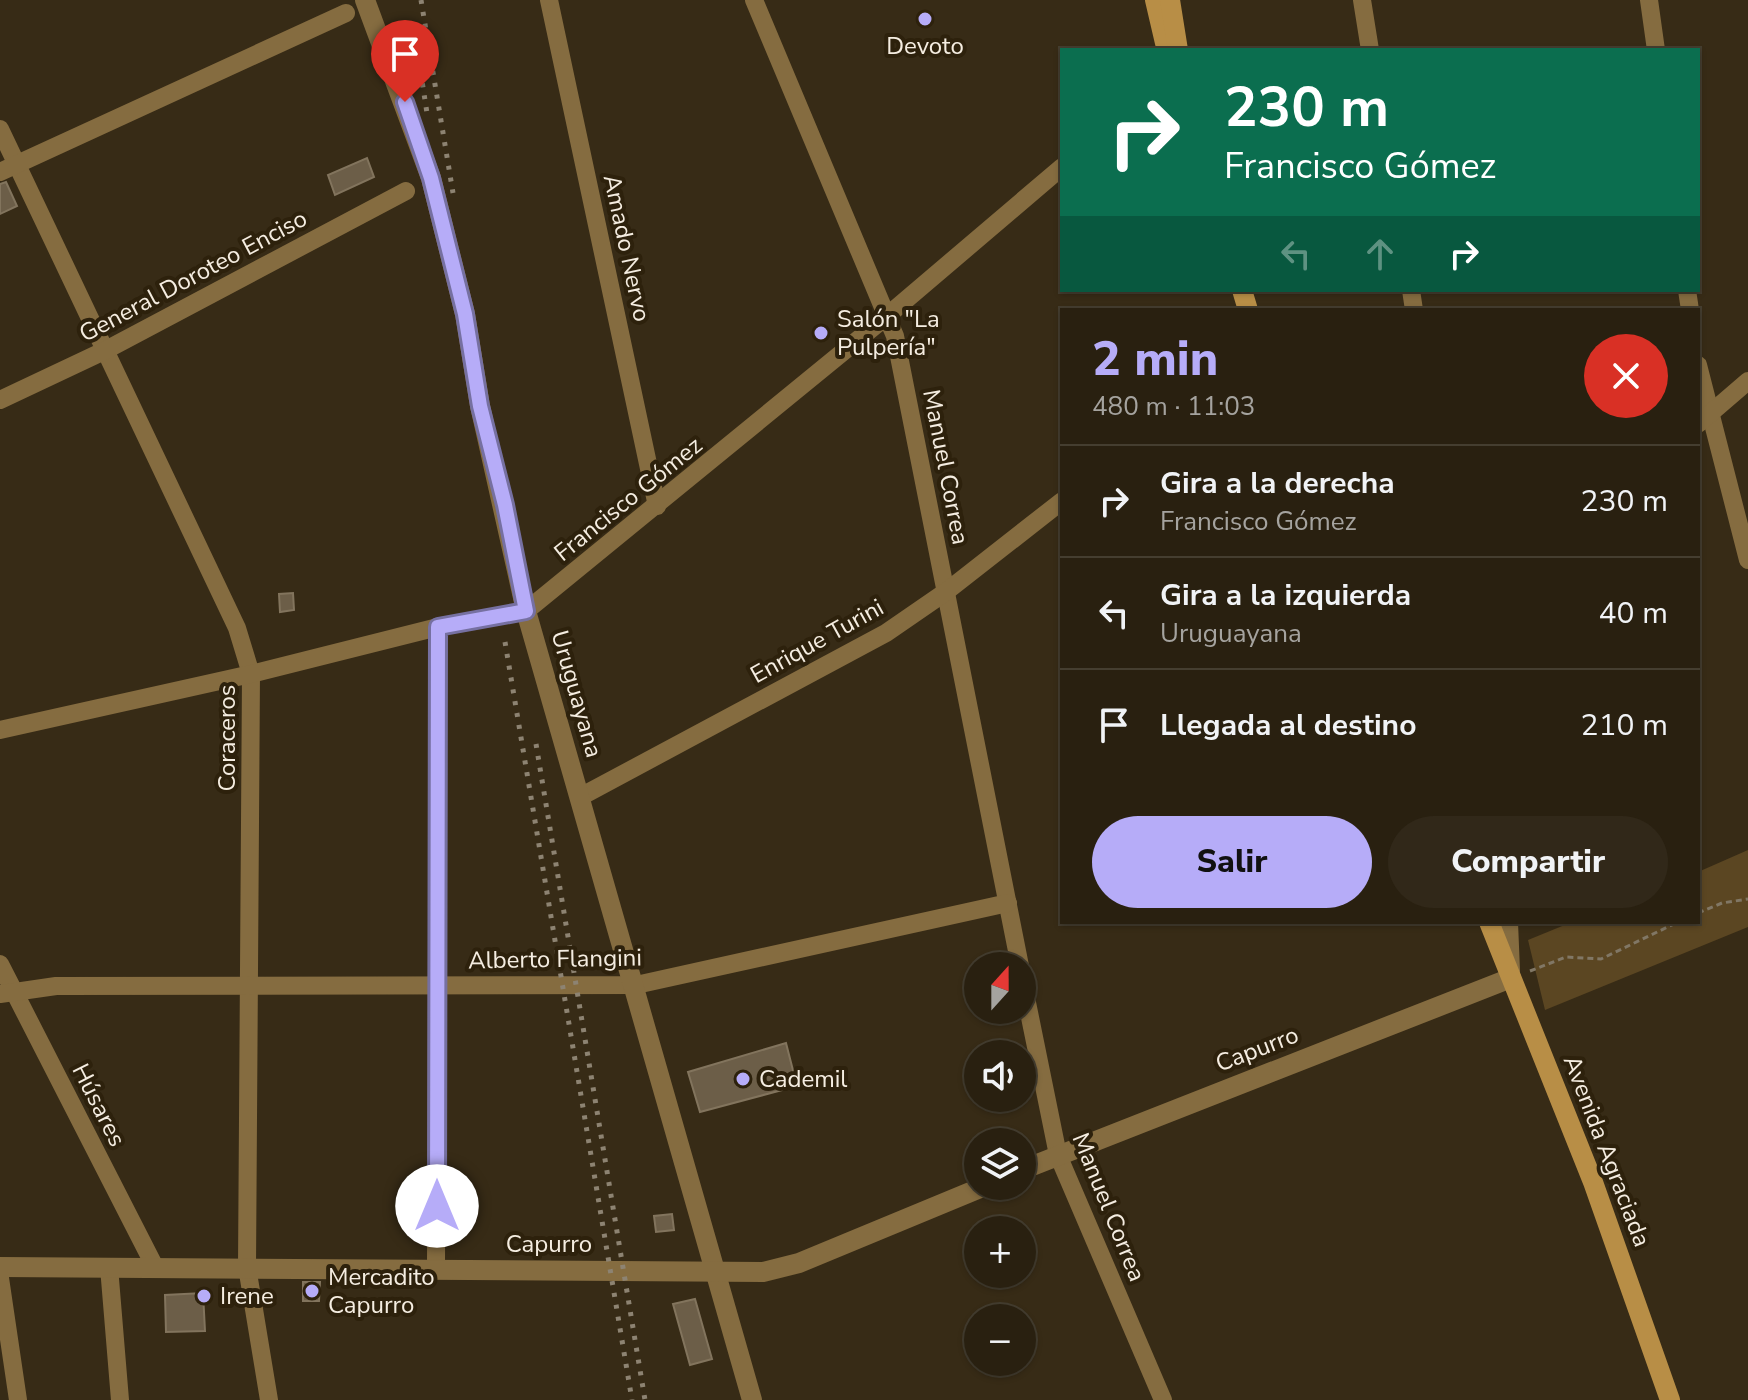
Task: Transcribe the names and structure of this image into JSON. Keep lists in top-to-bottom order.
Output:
{
  "streets": {
    "main road": ["Avenida Agraciada"],
    "street": [
      "Amado Nervo",
      "General Doroteo Enciso",
      "Manuel Correa",
      "Francisco Gómez",
      "Enrique Turini",
      "Uruguayana",
      "Coraceros",
      "Alberto Flangini",
      "Capurro",
      "Húsares"
    ]
  },
  "crossings": [
    ["Amado Nervo", "Francisco Gómez"],
    ["General Doroteo Enciso", "Coraceros"],
    ["Manuel Correa", "Francisco Gómez"],
    ["Manuel Correa", "Enrique Turini"],
    ["Manuel Correa", "Alberto Flangini"],
    ["Manuel Correa", "Capurro"],
    ["Francisco Gómez", "Uruguayana"],
    ["Francisco Gómez", "Coraceros"],
    ["Enrique Turini", "Uruguayana"],
    ["Uruguayana", "Alberto Flangini"],
    ["Uruguayana", "Capurro"],
    ["Coraceros", "Alberto Flangini"],
    ["Coraceros", "Capurro"],
    ["Alberto Flangini", "Húsares"],
    ["Capurro", "Húsares"],
    ["Capurro", "Avenida Agraciada"]
  ],
  "places": [
    "Devoto",
    "Salón \"La Pulpería\"",
    "Cademil",
    "Mercadito Capurro",
    "Irene"
  ],
  "north": "top",
  "page": {
    "turn": ["230 m", "Francisco Gómez"],
    "heading": ["2 min", "480 m · 11:03"],
    "list": [
      {
        "name": "Gira a la derecha",
        "note": "Francisco Gómez",
        "value": "230 m"
      },
      {
        "name": "Gira a la izquierda",
        "note": "Uruguayana",
        "value": "40 m"
      },
      {
        "name": "Llegada al destino",
        "value": "210 m"
      }
    ],
    "buttons": ["Salir", "Compartir"],
    "map_buttons": ["+", "−"]
  }
}
